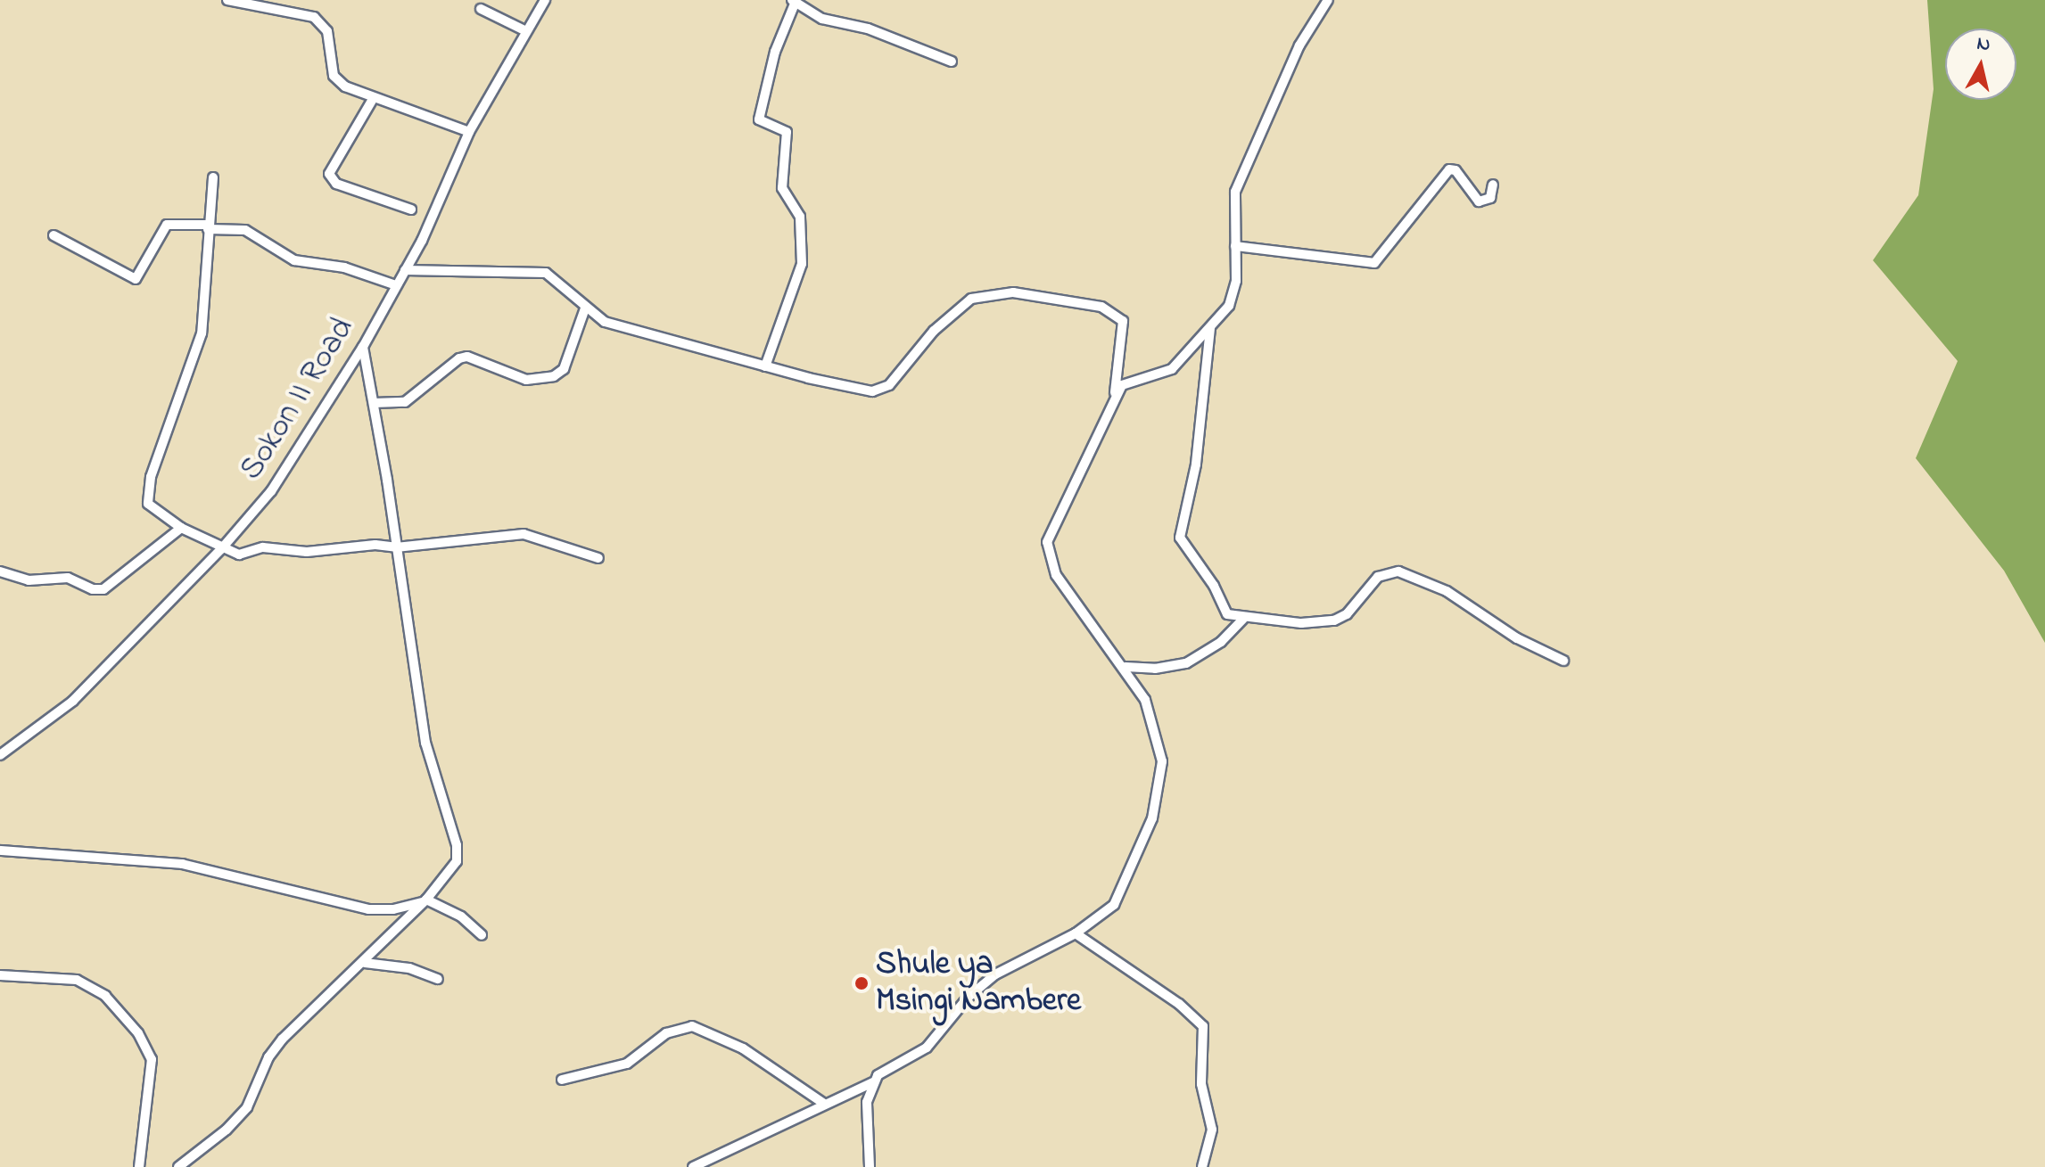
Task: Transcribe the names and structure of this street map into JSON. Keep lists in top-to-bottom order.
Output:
{
  "streets": {
    "street": ["Sokon II Road"]
  },
  "places": ["Shule ya Msingi Nambere"],
  "north": "top"
}
